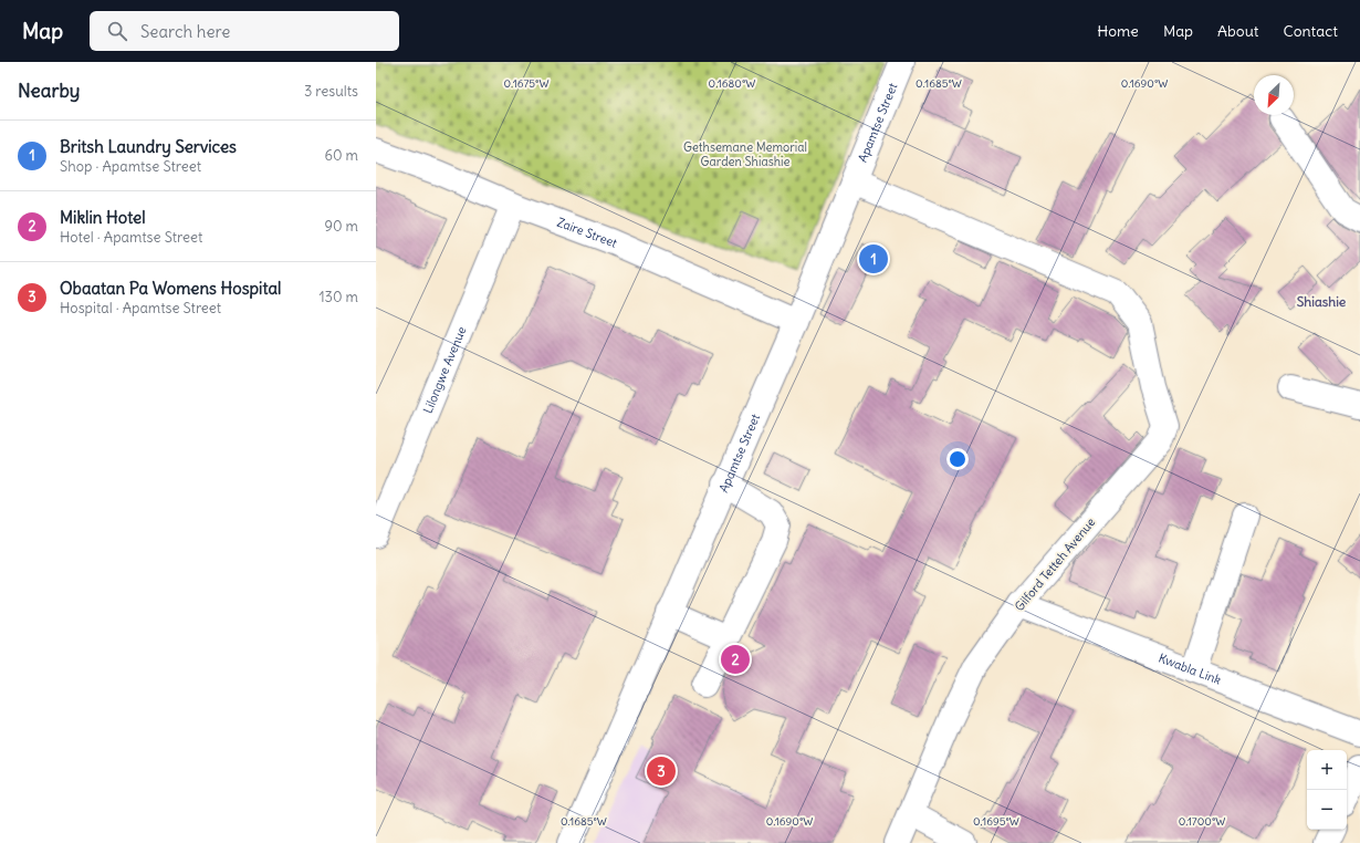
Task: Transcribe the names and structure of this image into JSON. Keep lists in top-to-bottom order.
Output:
{
  "streets": {
    "street": [
      "Apamtse Street",
      "Zaire Street",
      "Lilongwe Avenue",
      "Gilford Tetteh Avenue",
      "Kwabla Link"
    ]
  },
  "crossings": [
    ["Apamtse Street", "Zaire Street"],
    ["Apamtse Street", "Gilford Tetteh Avenue"],
    ["Zaire Street", "Lilongwe Avenue"],
    ["Gilford Tetteh Avenue", "Kwabla Link"]
  ],
  "districts": ["Shiashie"],
  "parks": ["Gethsemane Memorial Garden Shiashie"],
  "north": "bottom left",
  "page": {
    "header": "Map",
    "search": "Search here",
    "nav": [
      "Home",
      "Map",
      "About",
      "Contact"
    ],
    "heading": ["Nearby", "3 results"],
    "list": [
      {
        "mark": "1",
        "name": "Britsh Laundry Services",
        "note": "Shop · Apamtse Street",
        "value": "60 m"
      },
      {
        "mark": "2",
        "name": "Miklin Hotel",
        "note": "Hotel · Apamtse Street",
        "value": "90 m"
      },
      {
        "mark": "3",
        "name": "Obaatan Pa Womens Hospital",
        "note": "Hospital · Apamtse Street",
        "value": "130 m"
      }
    ],
    "pins": ["1", "2", "3"],
    "map_buttons": ["+", "−"]
  },
  "coordinates": [
    "0.1675°W",
    "0.1685°W",
    "0.1690°W",
    "0.1680°W",
    "0.1695°W",
    "0.1700°W"
  ]
}
